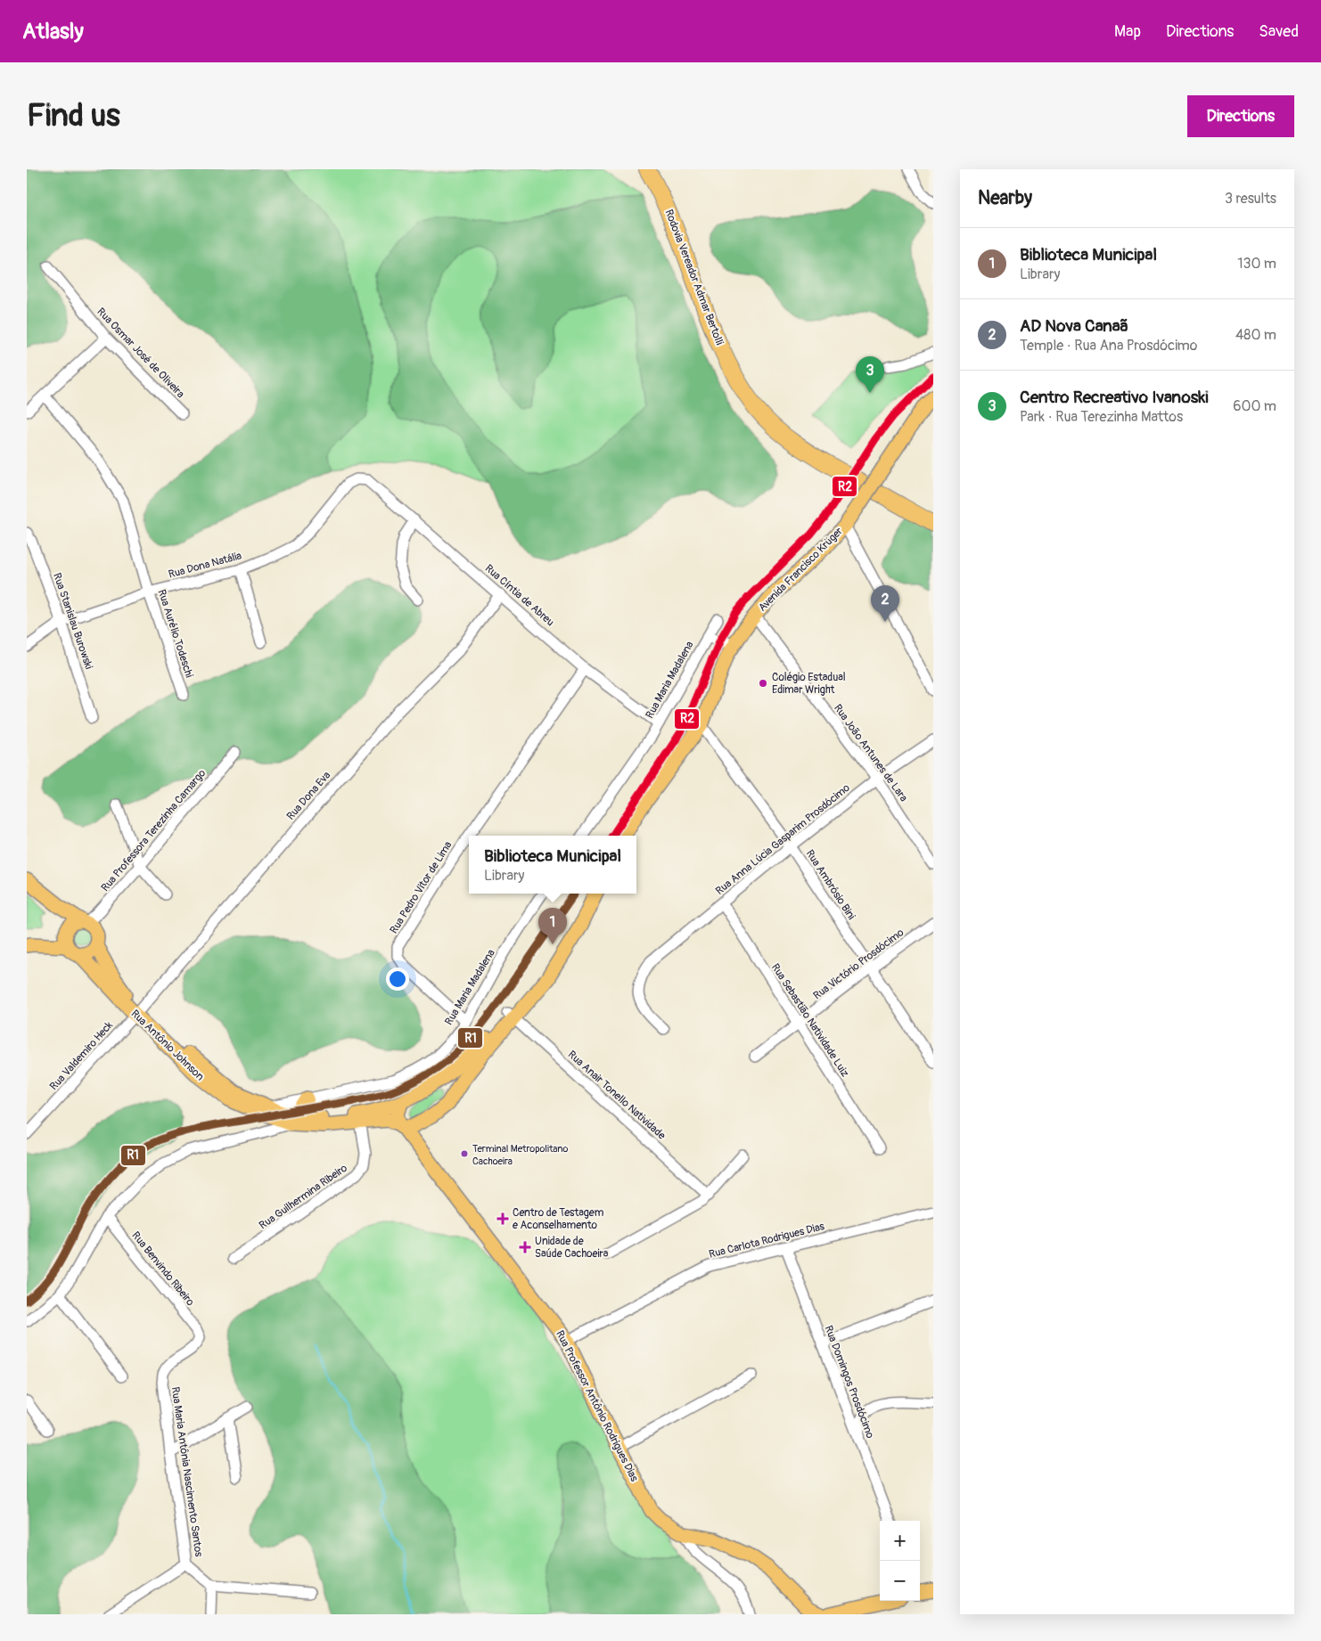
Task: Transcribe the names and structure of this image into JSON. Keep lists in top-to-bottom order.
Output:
{
  "streets": {
    "highway": ["Rodovia Vereador Admar Bertolli"],
    "main road": ["Avenida Francisco Krüger", "Rua Antônio Johnson", "Rua Professor Antônio Rodrigues Dias"],
    "street": [
      "Rua Osmar José de Oliveira",
      "Rua Dona Natália",
      "Rua Cíntia de Abreu",
      "Rua Stanislau Burowski",
      "Rua Aurélio Todeschi",
      "Rua Maria Madalena",
      "Rua João Antunes de Lara",
      "Rua Dona Eva",
      "Rua Professora Terezinha Camargo",
      "Rua Anna Lúcia Gasparim Prosdócimo",
      "Rua Ambrósio Bini",
      "Rua Pedro Vitor de Lima",
      "Rua Victório Prosdócimo",
      "Rua Sebastião Natividade Luiz",
      "Rua Valdemiro Heck",
      "Rua Anair Tonello Natividade",
      "Rua Guilhermina Ribeiro",
      "Rua Carlota Rodrigues Dias",
      "Rua Benvindo Ribeiro",
      "Rua Domingos Prosdócimo",
      "Rua Maria Antônia Nascimento Santos"
    ]
  },
  "crossings": [
    ["Rua Dona Natália", "Rua Cíntia de Abreu"],
    ["Rua Dona Natália", "Rua Stanislau Burowski"],
    ["Rua Dona Natália", "Rua Aurélio Todeschi"],
    ["Avenida Francisco Krüger", "Rua João Antunes de Lara"],
    ["Avenida Francisco Krüger", "Rua Ambrósio Bini"],
    ["Rua Cíntia de Abreu", "Rua Maria Madalena"],
    ["Rua Cíntia de Abreu", "Rua Dona Eva"],
    ["Rua Cíntia de Abreu", "Rua Pedro Vitor de Lima"],
    ["Rua Maria Madalena", "Rua Pedro Vitor de Lima"],
    ["Rua Maria Madalena", "Rua Antônio Johnson"],
    ["Rua João Antunes de Lara", "Rua Anna Lúcia Gasparim Prosdócimo"],
    ["Rua Dona Eva", "Rua Antônio Johnson"],
    ["Rua Dona Eva", "Rua Valdemiro Heck"],
    ["Rua Professora Terezinha Camargo", "Rua Antônio Johnson"],
    ["Rua Anna Lúcia Gasparim Prosdócimo", "Rua Ambrósio Bini"],
    ["Rua Anna Lúcia Gasparim Prosdócimo", "Rua Sebastião Natividade Luiz"],
    ["Rua Ambrósio Bini", "Rua Victório Prosdócimo"],
    ["Rua Victório Prosdócimo", "Rua Sebastião Natividade Luiz"],
    ["Rua Antônio Johnson", "Rua Valdemiro Heck"],
    ["Rua Carlota Rodrigues Dias", "Rua Domingos Prosdócimo"],
    ["Rua Carlota Rodrigues Dias", "Rua Professor Antônio Rodrigues Dias"],
    ["Rua Benvindo Ribeiro", "Rua Maria Antônia Nascimento Santos"]
  ],
  "places": {
    "other": ["Colégio Estadual Edimar Wright", "Terminal Metropolitano Cachoeira"],
    "health": ["Centro de Testagem e Aconselhamento", "Unidade de Saúde Cachoeira"]
  },
  "lines": ["transit line R2", "transit line R1"],
  "page": {
    "header": "Atlasly",
    "nav": ["Map", "Directions", "Saved"],
    "buttons": "Directions",
    "title": "Find us",
    "heading": ["Nearby", "3 results"],
    "list": [
      {
        "mark": "1",
        "name": "Biblioteca Municipal",
        "note": "Library",
        "value": "130 m"
      },
      {
        "mark": "2",
        "name": "AD Nova Canaã",
        "note": "Temple · Rua Ana Prosdócimo",
        "value": "480 m"
      },
      {
        "mark": "3",
        "name": "Centro Recreativo Ivanoski",
        "note": "Park · Rua Terezinha Mattos",
        "value": "600 m"
      }
    ],
    "pins": ["3", "2", "1"],
    "popup": ["Biblioteca Municipal", "Library"],
    "map_buttons": ["+", "−"]
  }
}
